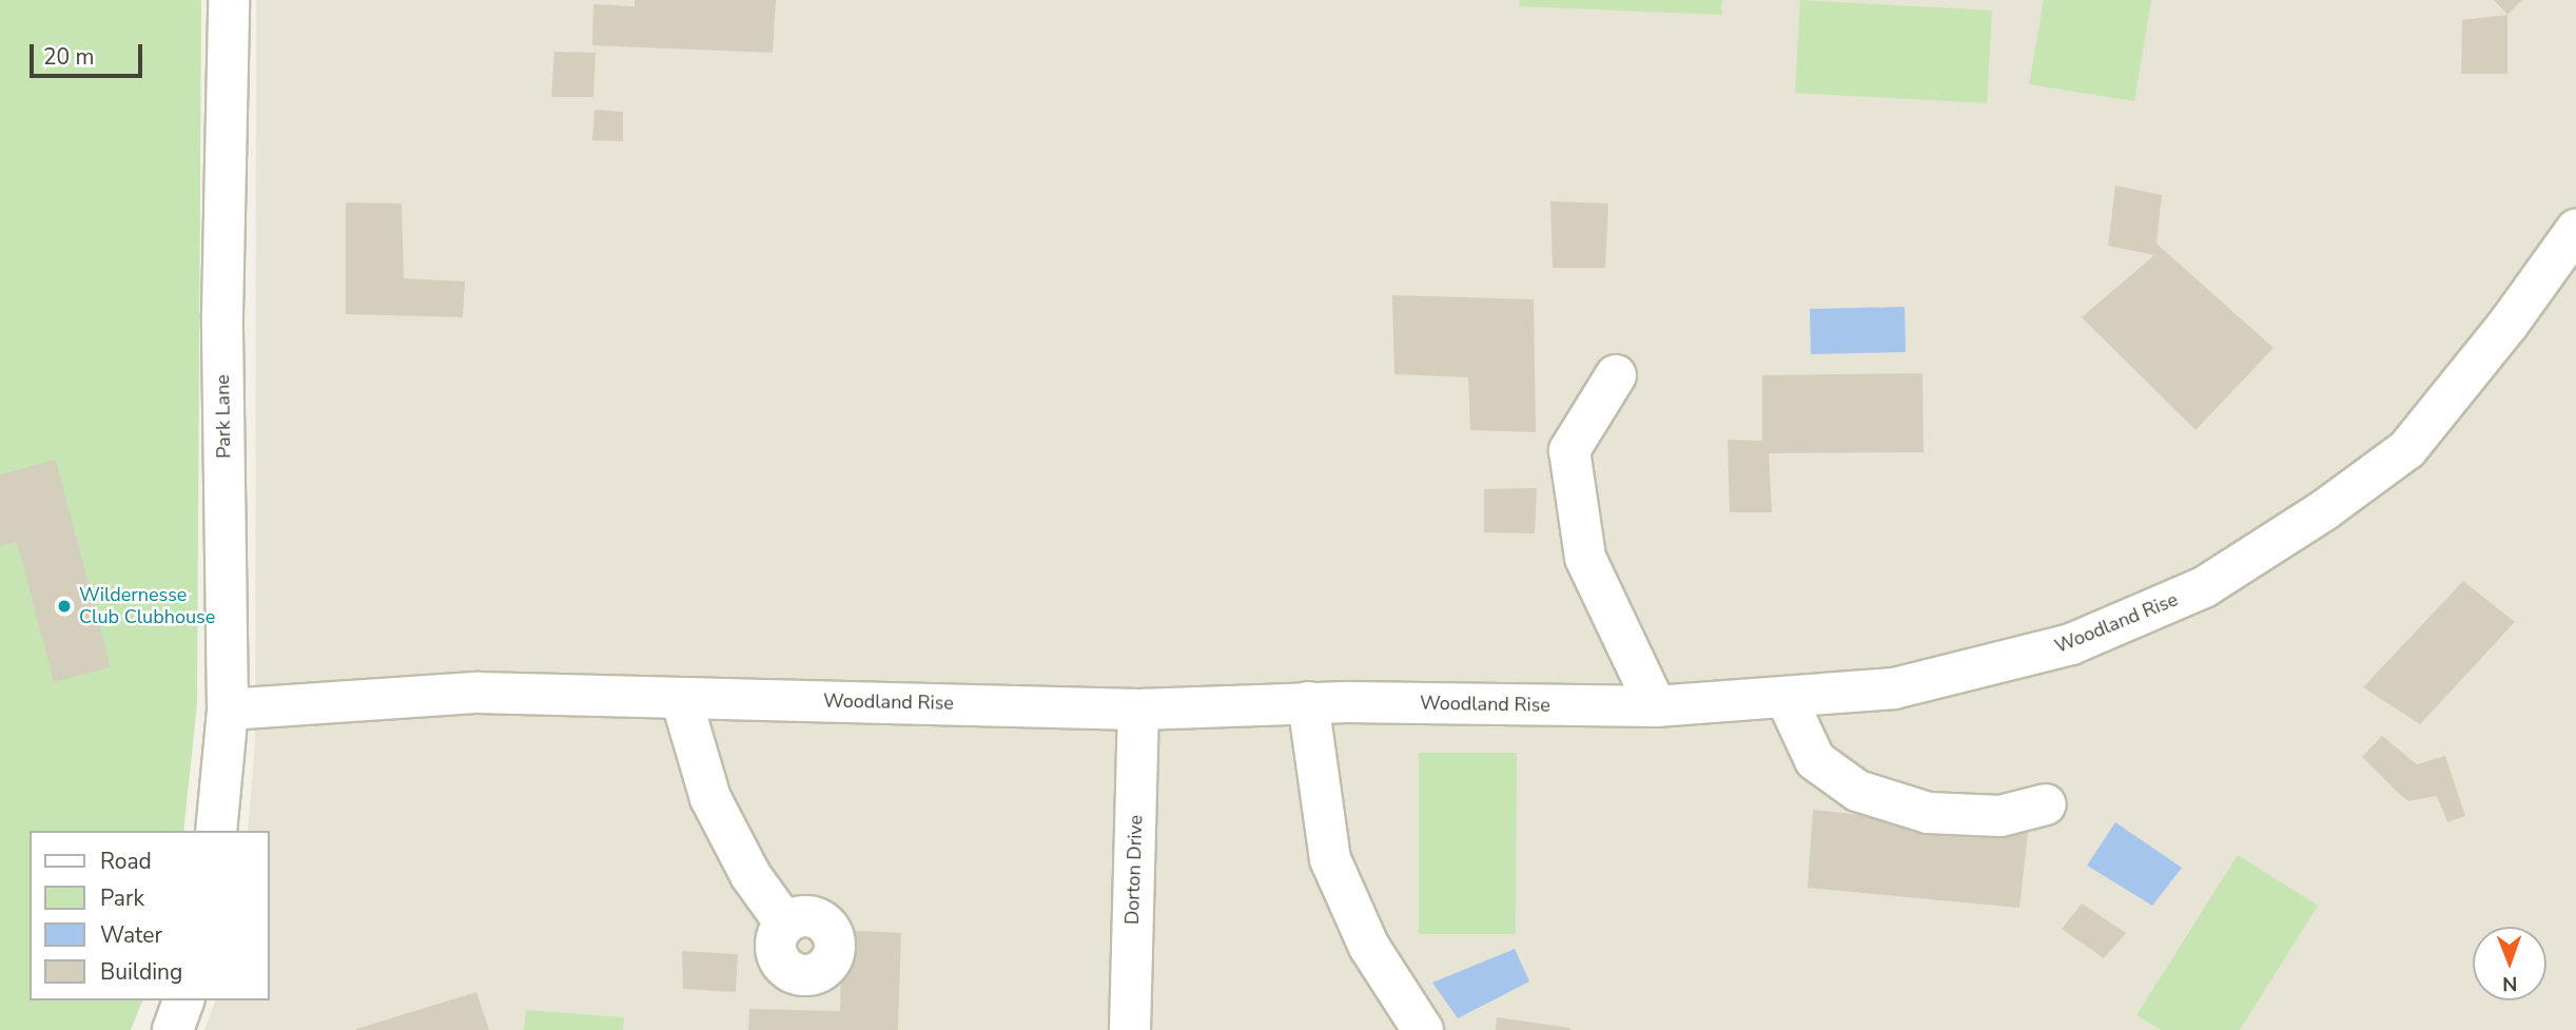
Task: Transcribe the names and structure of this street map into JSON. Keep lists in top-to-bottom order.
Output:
{
  "streets": {
    "street": ["Park Lane", "Woodland Rise", "Dorton Drive"]
  },
  "crossings": [
    ["Park Lane", "Woodland Rise"],
    ["Woodland Rise", "Dorton Drive"]
  ],
  "places": ["Wildernesse Club Clubhouse"],
  "legend": [
    "Road",
    "Park",
    "Water",
    "Building"
  ],
  "scale_bar": "20 m",
  "north": "bottom"
}
